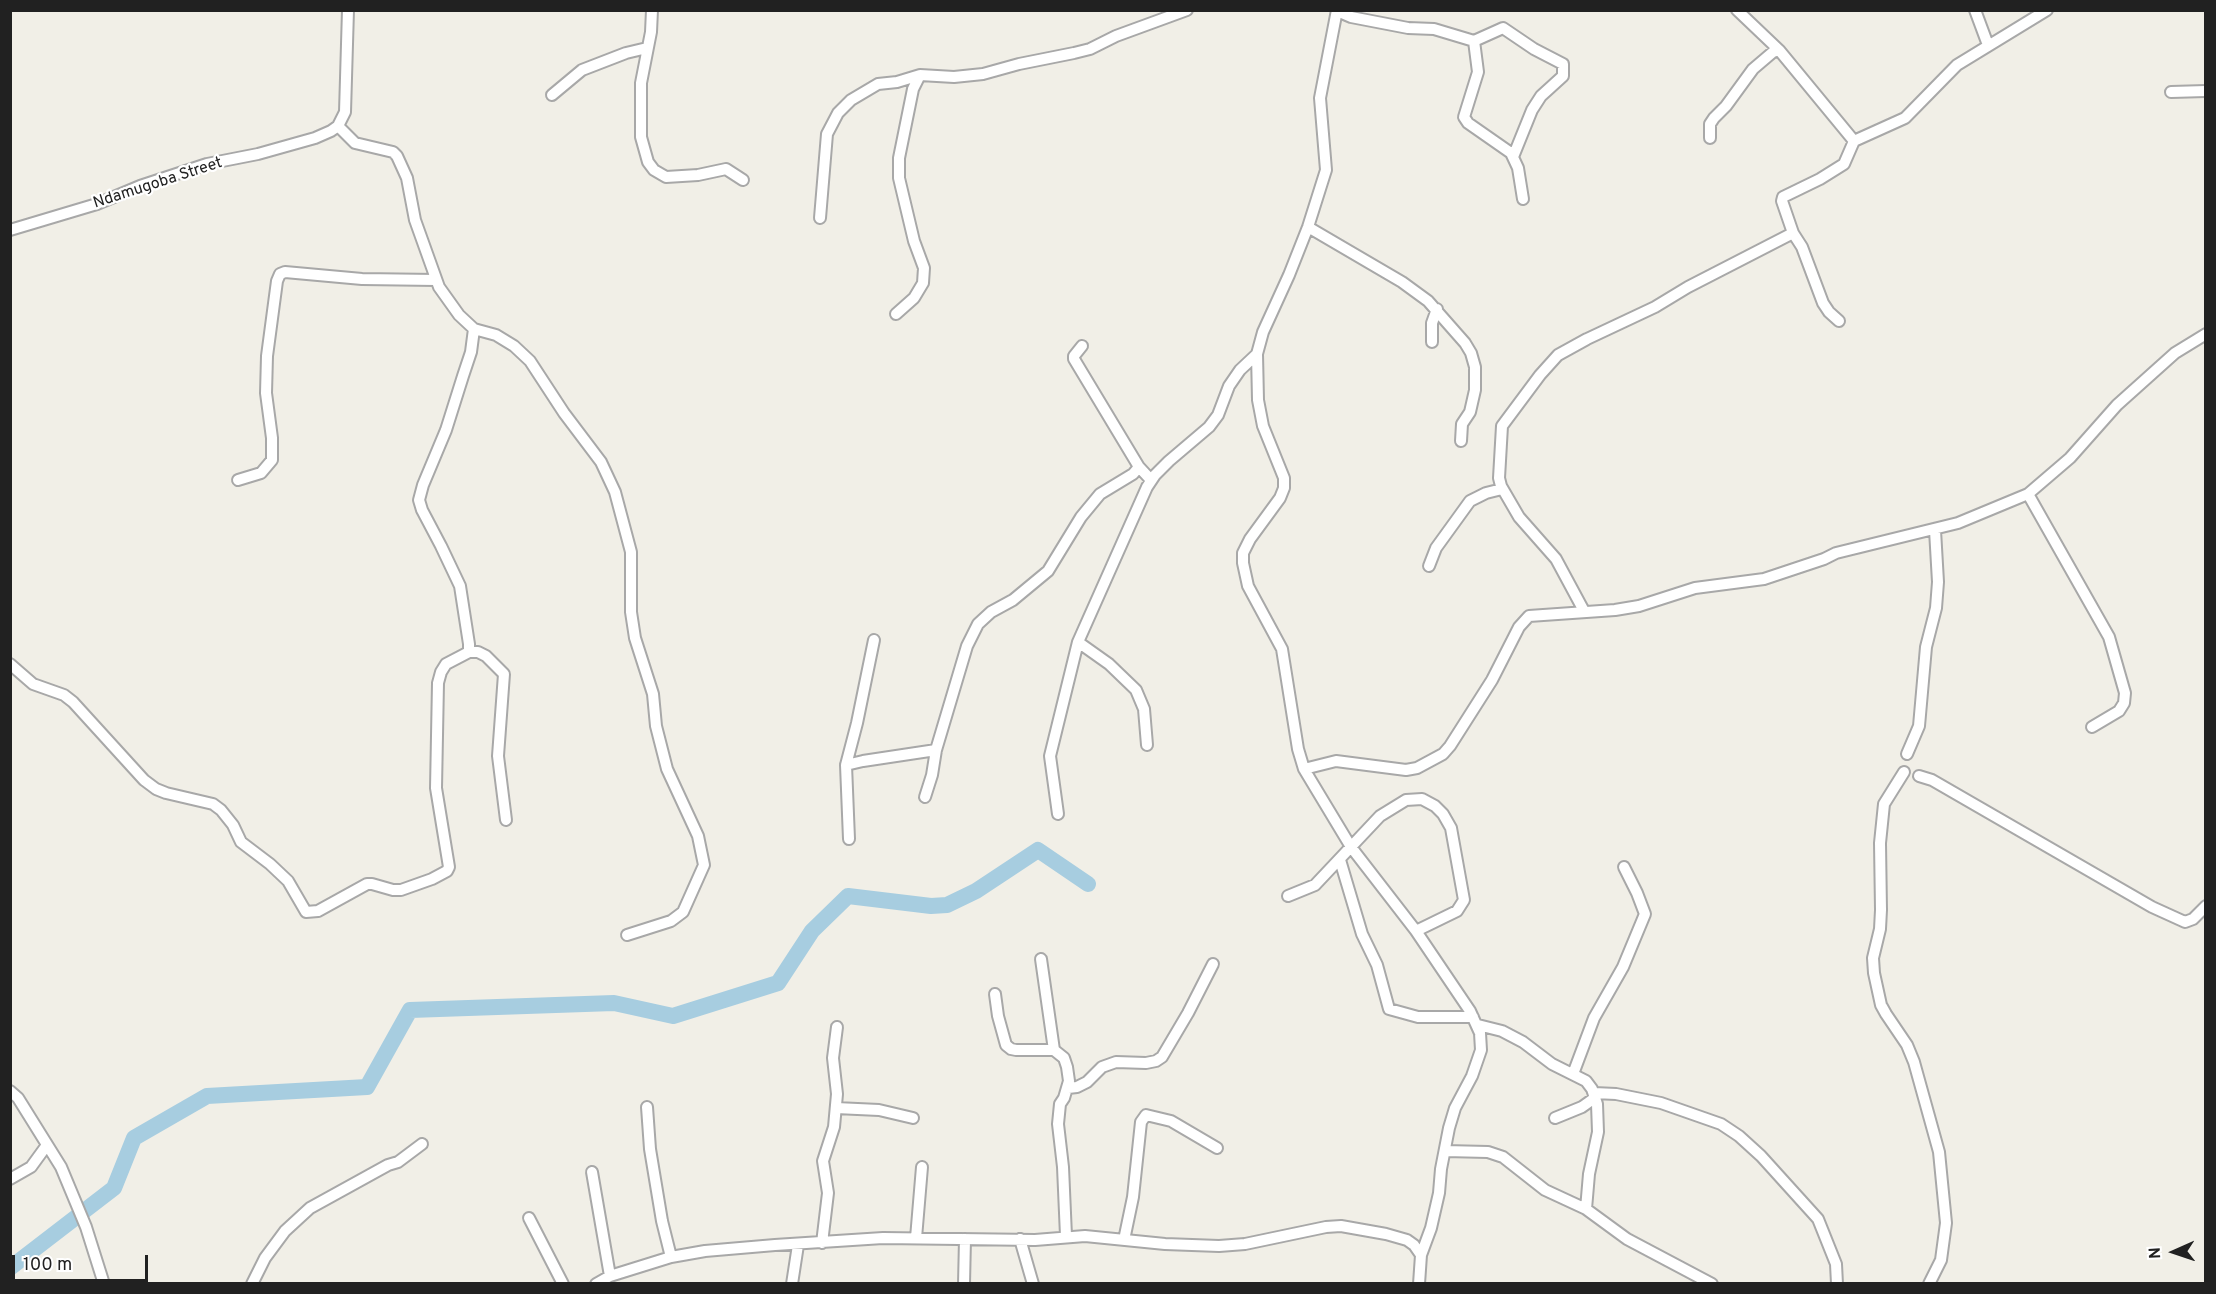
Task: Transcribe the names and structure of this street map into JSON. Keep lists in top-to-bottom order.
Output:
{
  "streets": {
    "street": ["Ndamugoba Street"]
  },
  "scale_bar": "100 m",
  "north": "left"
}
